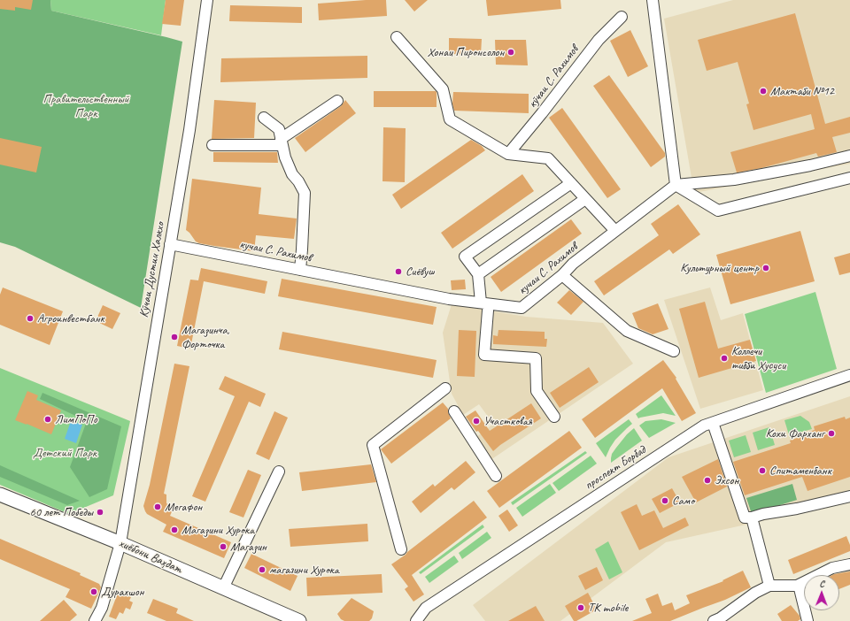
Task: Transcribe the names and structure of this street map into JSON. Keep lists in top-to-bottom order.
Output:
{
  "streets": {
    "main road": ["хиёбони Ваҳдат"],
    "street": [
      "кӯчаи С. Рахимов",
      "кучаи С. Рахимов",
      "Кӯчаи Дустии Халкхо",
      "проспект Борбад"
    ]
  },
  "crossings": [
    ["кучаи С. Рахимов", "Кӯчаи Дустии Халкхо"],
    ["Кӯчаи Дустии Халкхо", "хиёбони Ваҳдат"]
  ],
  "parks": ["Правительственный Парк", "Детский Парк"],
  "places": [
    "Хонаи Пиронсолон",
    "Мактаби №12",
    "Культурный центр",
    "Сиёвуш",
    "Агроинвестбанк",
    "Магазинча, Форточка",
    "Коллечи тибби Хусуси",
    "ЛимПоПо",
    "Участковая",
    "Кохи Фарханг",
    "Спитаменбанк",
    "Эхсон",
    "Само",
    "Мегафон",
    "60 лет Победы",
    "Магазини Хурока",
    "Магазин",
    "магазини Хурока",
    "Дурахшон",
    "TK mobile"
  ],
  "north": "top"
}
